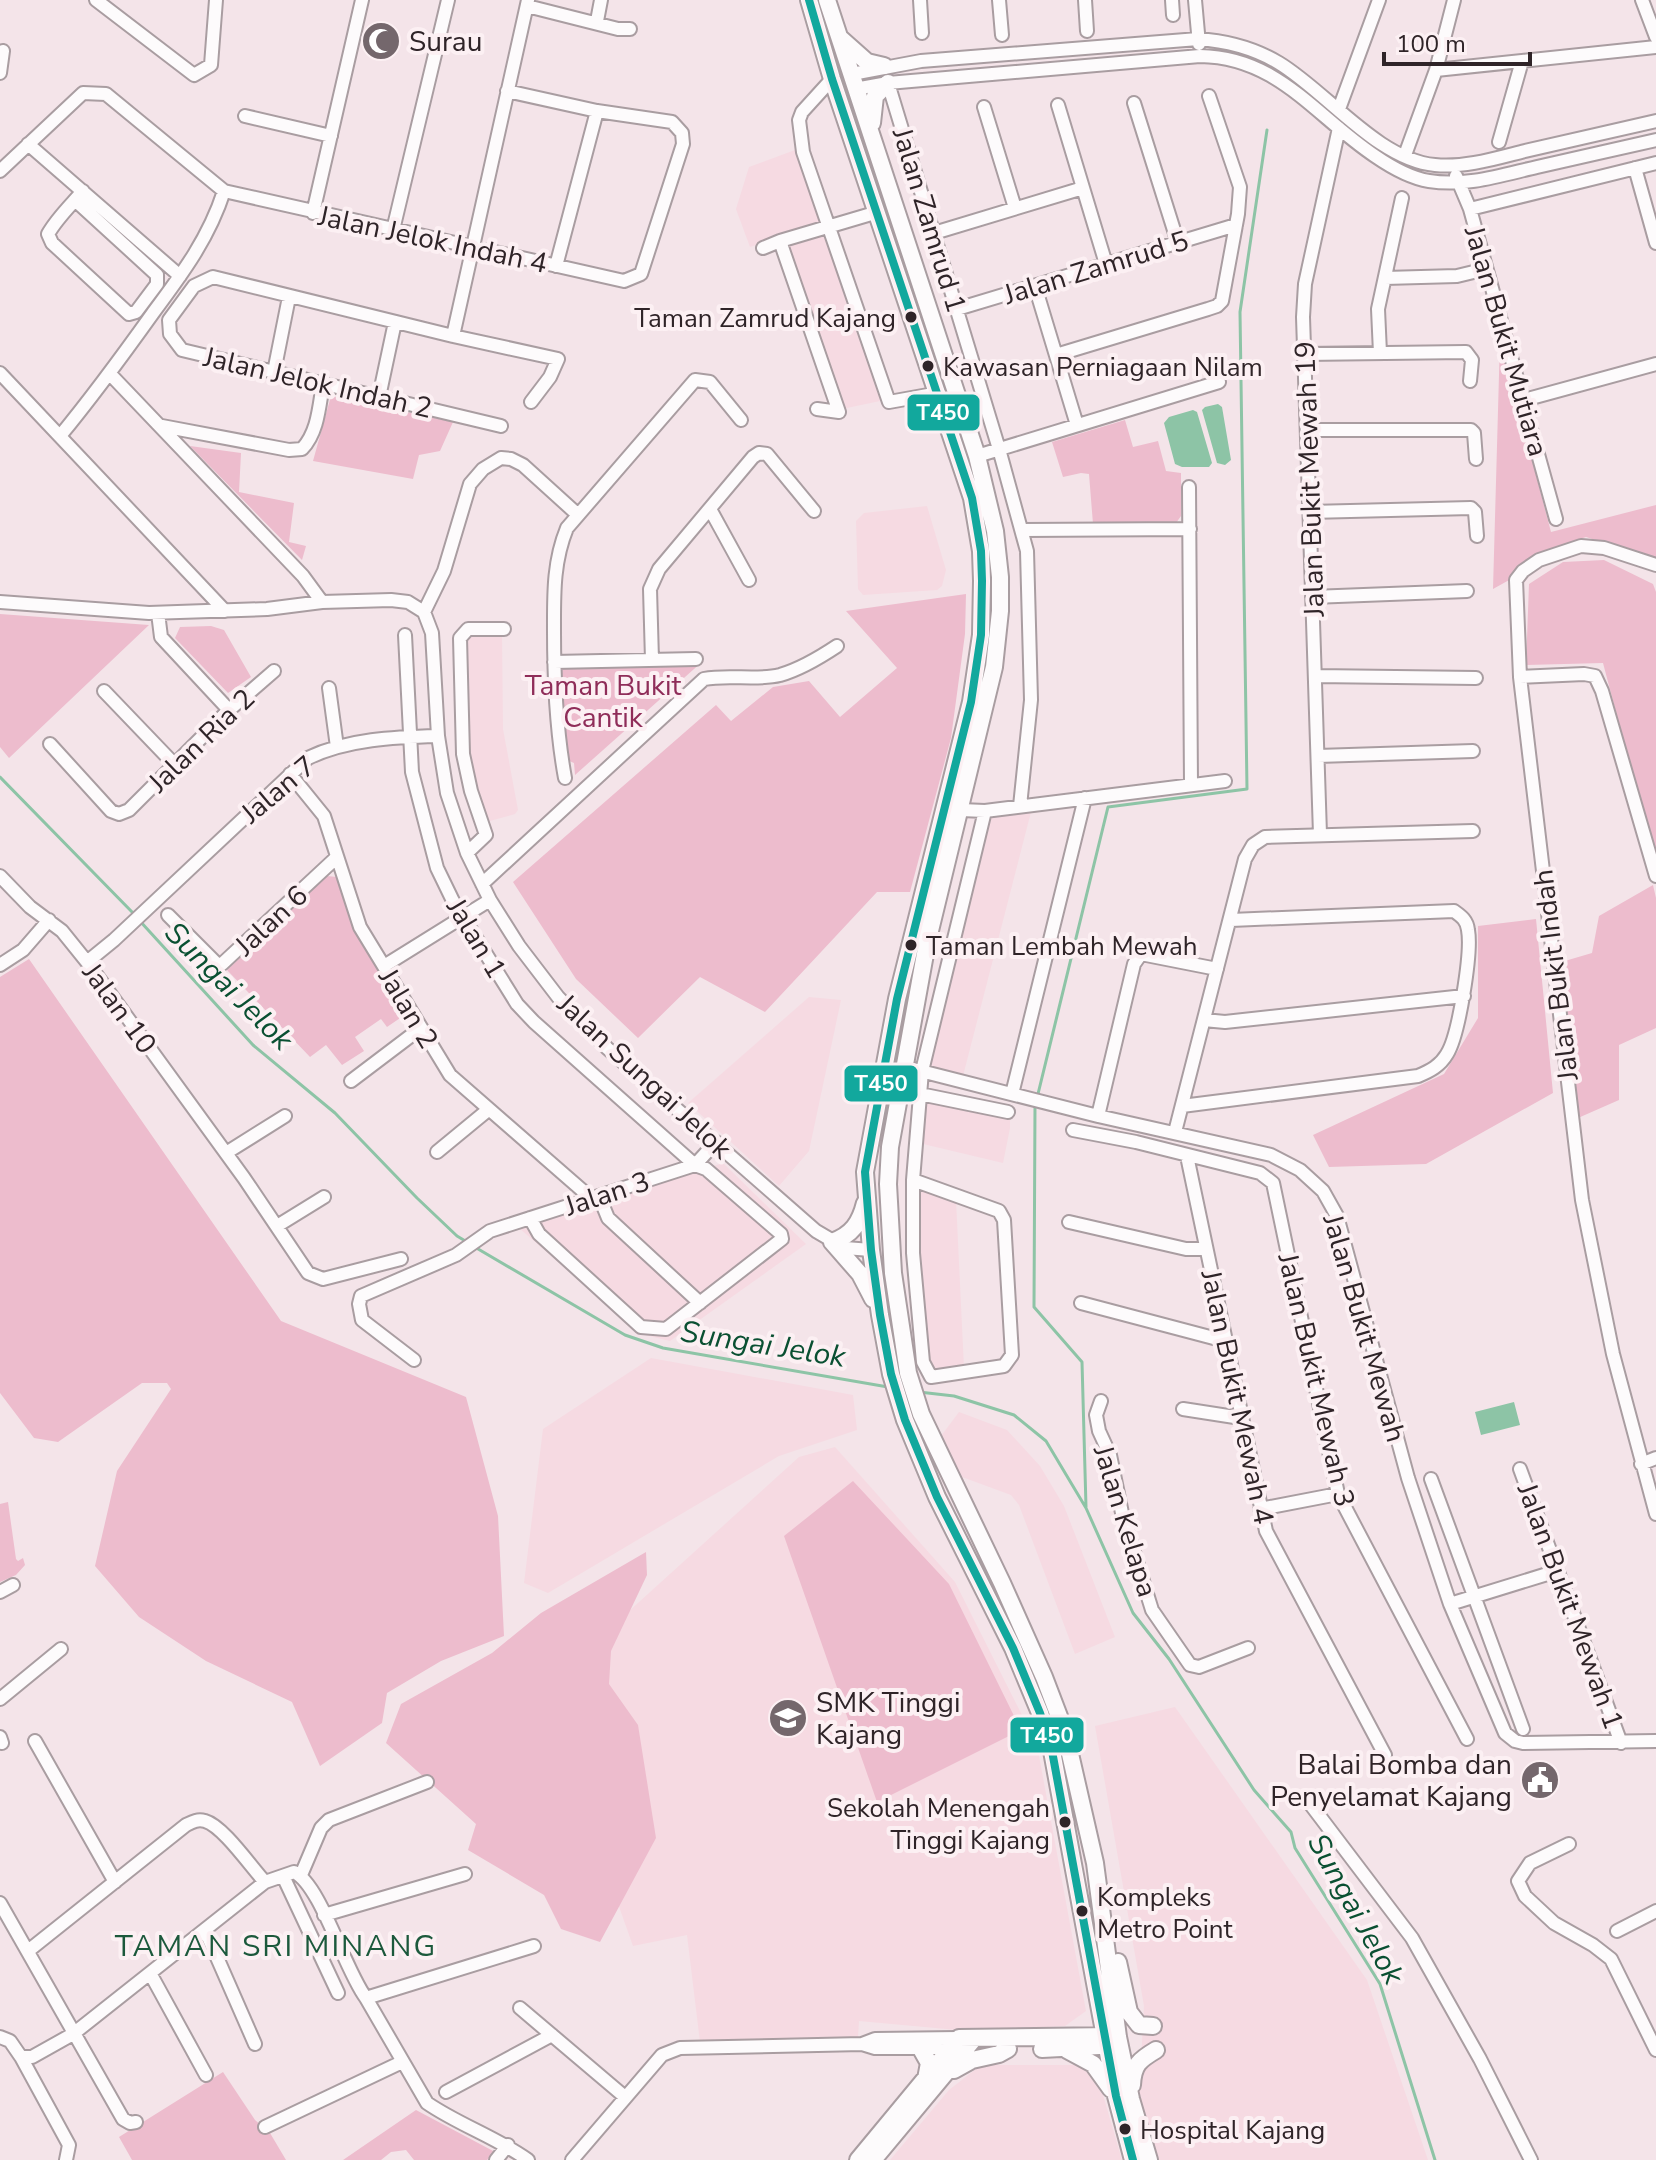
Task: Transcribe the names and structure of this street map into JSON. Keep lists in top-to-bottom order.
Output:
{
  "streets": {
    "street": [
      "Jalan Zamrud 1",
      "Jalan Jelok Indah 4",
      "Jalan Zamrud 5",
      "Jalan Bukit Mutiara",
      "Jalan Jelok Indah 2",
      "Jalan Bukit Mewah 19",
      "Jalan Ria 2",
      "Jalan 7",
      "Jalan 6",
      "Jalan 1",
      "Jalan Bukit Indah",
      "Jalan 10",
      "Jalan 2",
      "Jalan Sungai Jelok",
      "Jalan 3",
      "Jalan Bukit Mewah",
      "Jalan Bukit Mewah 3",
      "Jalan Bukit Mewah 4",
      "Jalan Kelapa",
      "Jalan Bukit Mewah 1"
    ]
  },
  "crossings": [
    ["Jalan Zamrud 1", "Jalan Zamrud 5"],
    ["Jalan 7", "Jalan 1"],
    ["Jalan 7", "Jalan 10"],
    ["Jalan 7", "Jalan 2"],
    ["Jalan 7", "Jalan Sungai Jelok"],
    ["Jalan 6", "Jalan 2"],
    ["Jalan 1", "Jalan 2"],
    ["Jalan 1", "Jalan 3"],
    ["Jalan 2", "Jalan 3"],
    ["Jalan Sungai Jelok", "Jalan 3"],
    ["Jalan Bukit Mewah", "Jalan Bukit Mewah 1"],
    ["Jalan Bukit Mewah 3", "Jalan Bukit Mewah 4"]
  ],
  "districts": ["TAMAN SRI MINANG"],
  "water": ["Sungai Jelok"],
  "parks": ["Taman Bukit Cantik"],
  "places": {
    "mosque": ["Surau"],
    "other": [
      "Taman Zamrud Kajang",
      "Kawasan Perniagaan Nilam",
      "Taman Lembah Mewah",
      "Sekolah Menengah Tinggi Kajang",
      "Kompleks Metro Point",
      "Hospital Kajang"
    ],
    "school or university": ["SMK Tinggi Kajang"],
    "public building": ["Balai Bomba dan Penyelamat Kajang"]
  },
  "lines": ["transit line T450"],
  "scale_bar": "100 m"
}
